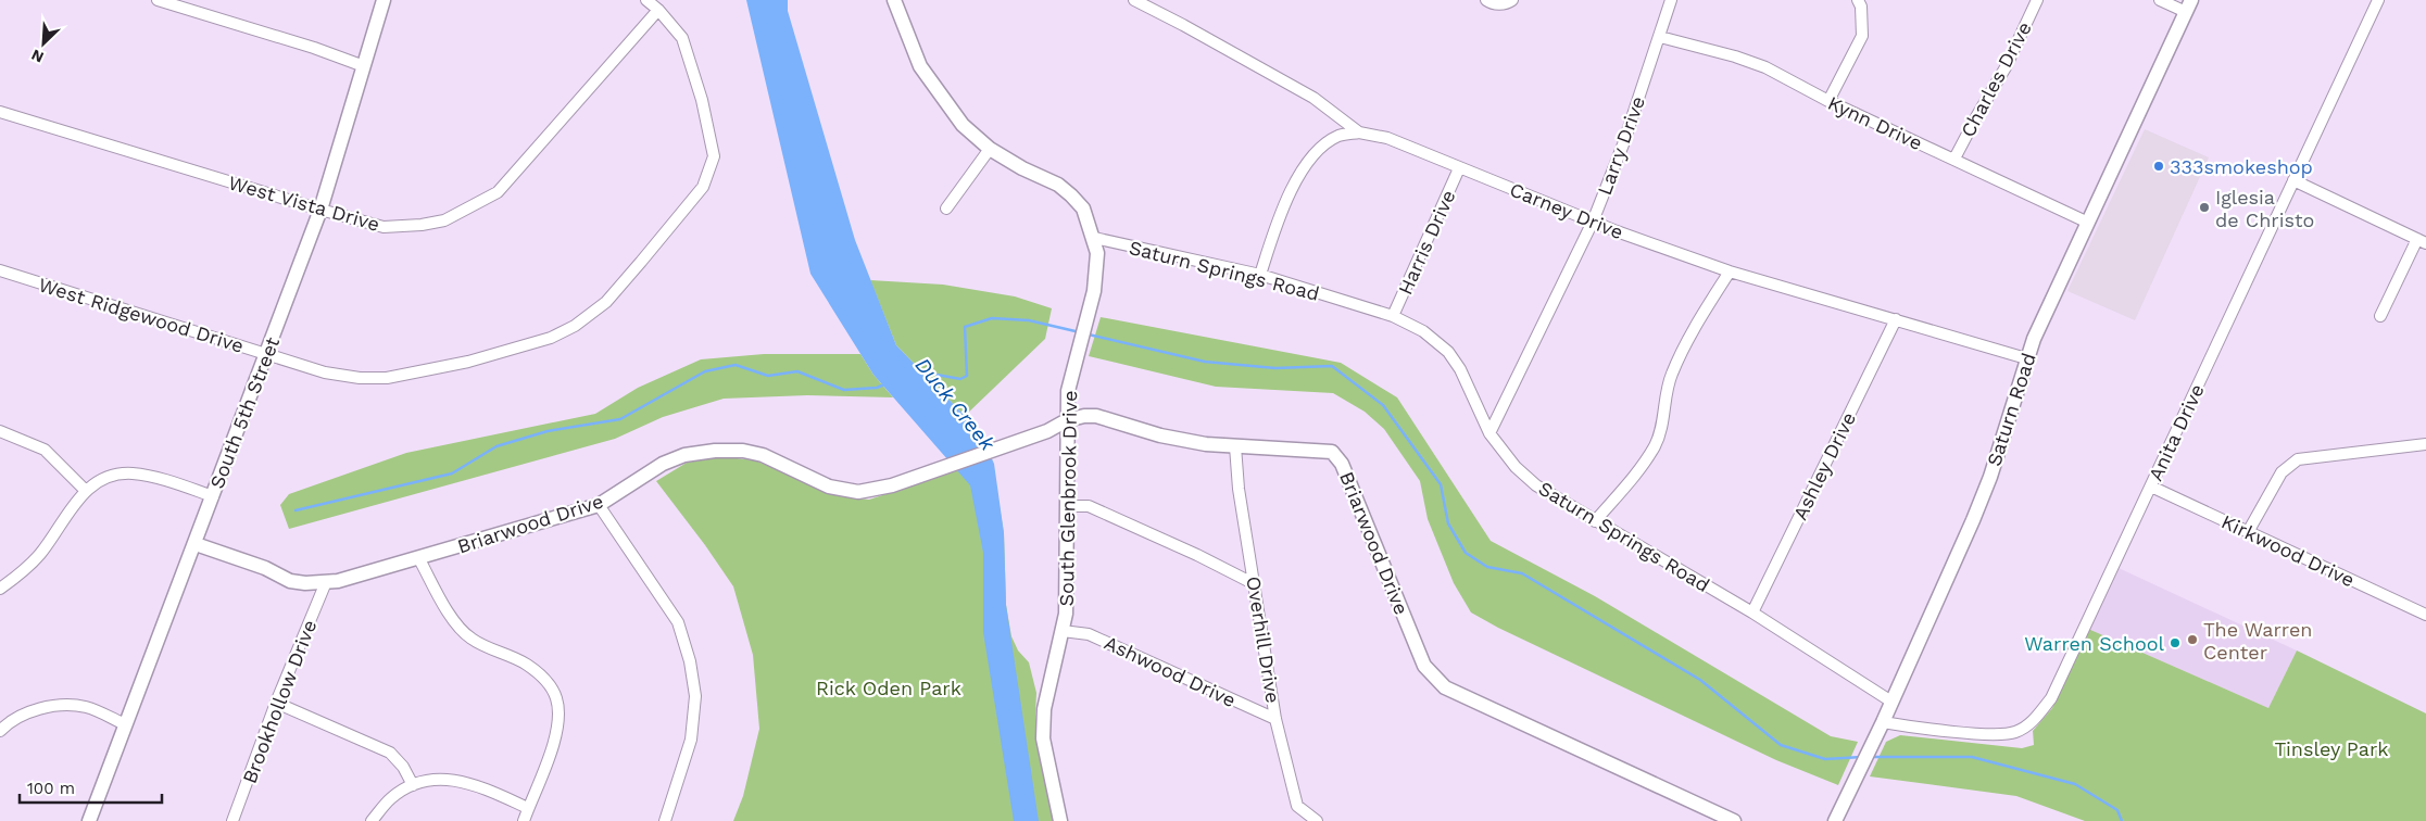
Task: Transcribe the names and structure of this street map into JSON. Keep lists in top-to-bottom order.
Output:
{
  "streets": {
    "street": [
      "Charles Drive",
      "Kynn Drive",
      "Larry Drive",
      "West Vista Drive",
      "Carney Drive",
      "Harris Drive",
      "Saturn Springs Road",
      "West Ridgewood Drive",
      "Saturn Road",
      "South 5th Street",
      "Anita Drive",
      "Ashley Drive",
      "South Glenbrook Drive",
      "Briarwood Drive",
      "Kirkwood Drive",
      "Overhill Drive",
      "Ashwood Drive",
      "Brookhollow Drive"
    ]
  },
  "crossings": [
    ["Charles Drive", "Kynn Drive"],
    ["Kynn Drive", "Larry Drive"],
    ["Kynn Drive", "Saturn Road"],
    ["Larry Drive", "Carney Drive"],
    ["Larry Drive", "Saturn Springs Road"],
    ["West Vista Drive", "West Ridgewood Drive"],
    ["West Vista Drive", "South 5th Street"],
    ["Carney Drive", "Harris Drive"],
    ["Carney Drive", "Saturn Road"],
    ["Carney Drive", "Ashley Drive"],
    ["Harris Drive", "Saturn Springs Road"],
    ["Saturn Springs Road", "Saturn Road"],
    ["Saturn Springs Road", "Ashley Drive"],
    ["Saturn Springs Road", "South Glenbrook Drive"],
    ["West Ridgewood Drive", "South 5th Street"],
    ["Saturn Road", "Anita Drive"],
    ["South 5th Street", "Briarwood Drive"],
    ["Anita Drive", "Kirkwood Drive"],
    ["South Glenbrook Drive", "Briarwood Drive"],
    ["South Glenbrook Drive", "Ashwood Drive"],
    ["Briarwood Drive", "Overhill Drive"],
    ["Briarwood Drive", "Brookhollow Drive"],
    ["Overhill Drive", "Ashwood Drive"]
  ],
  "water": ["Duck Creek"],
  "parks": ["Rick Oden Park", "Tinsley Park"],
  "places": [
    "333smokeshop",
    "Iglesia de Christo",
    "The Warren Center",
    "Warren School"
  ],
  "scale_bar": "100 m",
  "north": "bottom left"
}
